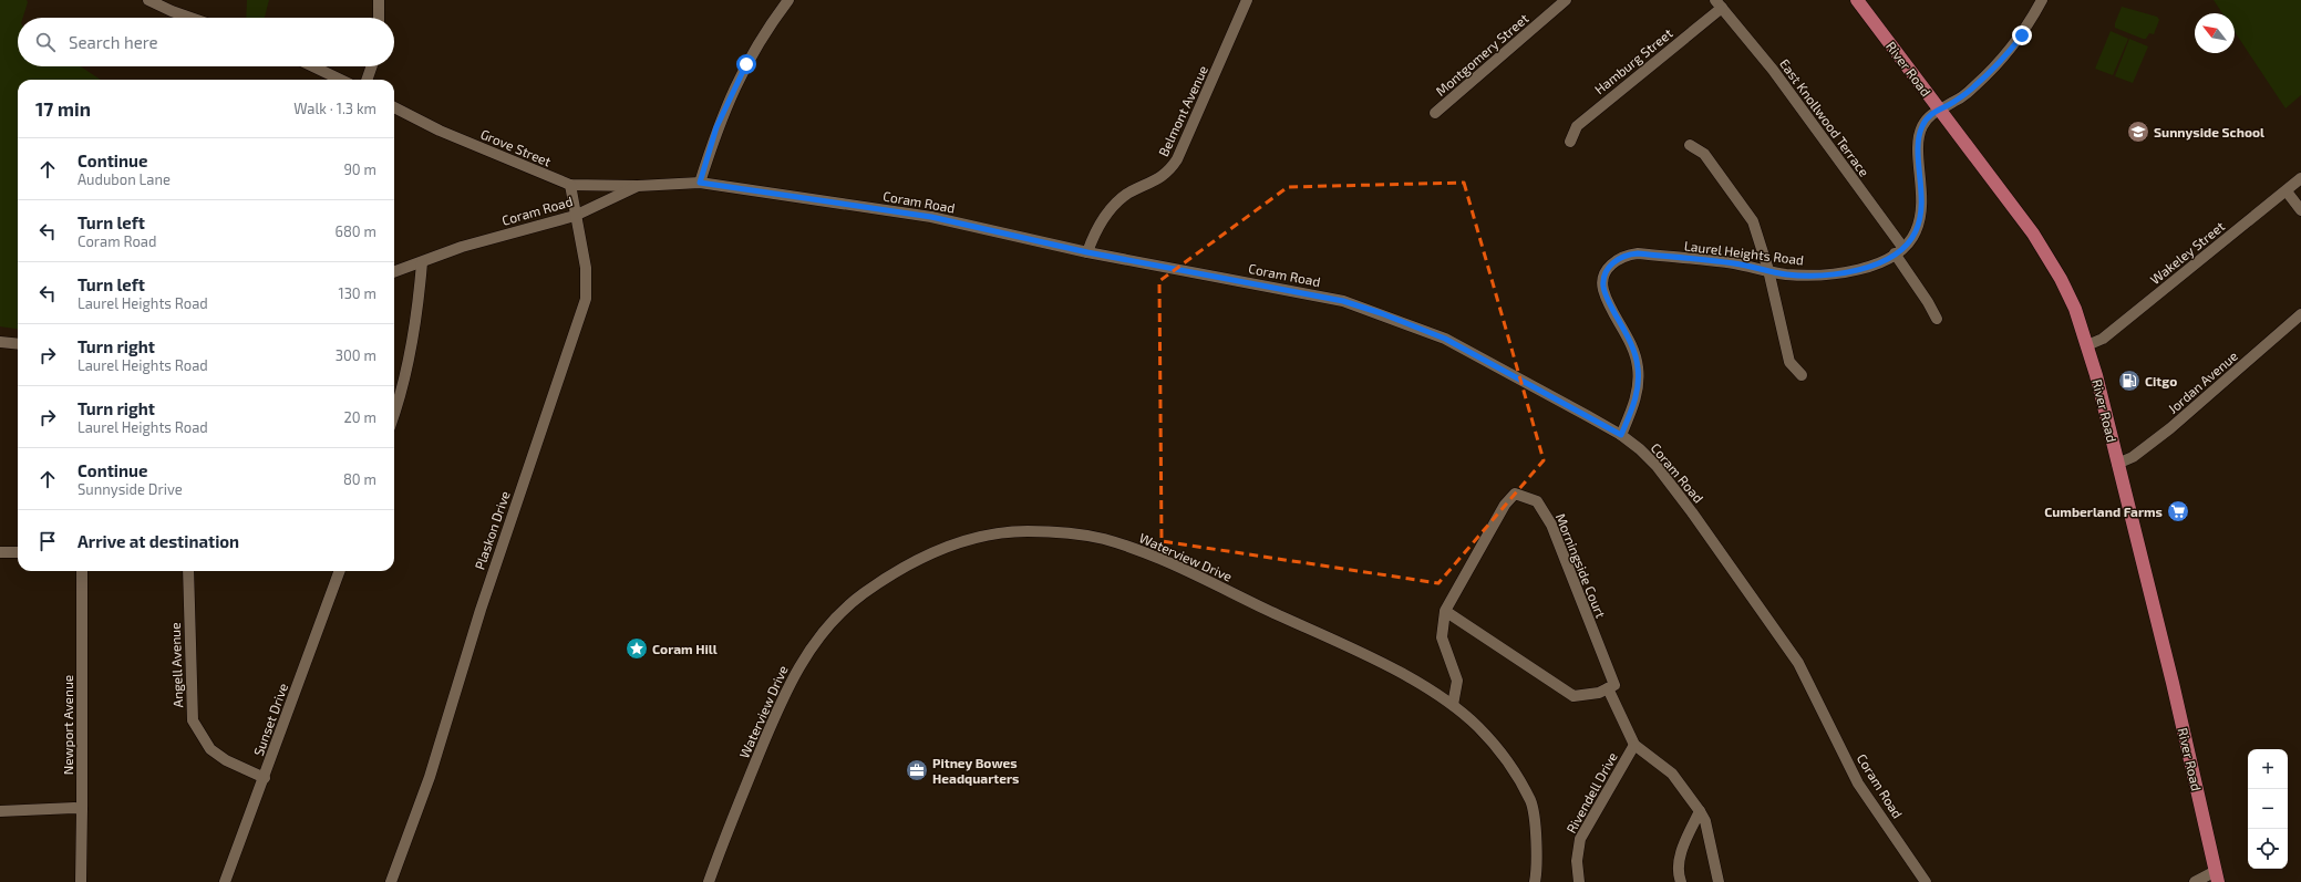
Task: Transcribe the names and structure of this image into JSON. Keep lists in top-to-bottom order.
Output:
{
  "streets": {
    "main road": ["River Road"],
    "street": [
      "Montgomery Street",
      "Hamburg Street",
      "Belmont Avenue",
      "East Knollwood Terrace",
      "Grove Street",
      "Coram Road",
      "Laurel Heights Road",
      "Wakeley Street",
      "Jordan Avenue",
      "Plaskon Drive",
      "Waterview Drive",
      "Morningside Court",
      "Angell Avenue",
      "Sunset Drive",
      "Newport Avenue",
      "Rivendell Drive"
    ]
  },
  "crossings": [
    ["Hamburg Street", "East Knollwood Terrace"],
    ["River Road", "Laurel Heights Road"],
    ["River Road", "Wakeley Street"],
    ["River Road", "Jordan Avenue"],
    ["Belmont Avenue", "Coram Road"],
    ["East Knollwood Terrace", "Laurel Heights Road"],
    ["Grove Street", "Coram Road"],
    ["Grove Street", "Plaskon Drive"],
    ["Coram Road", "Laurel Heights Road"],
    ["Coram Road", "Plaskon Drive"],
    ["Waterview Drive", "Morningside Court"],
    ["Morningside Court", "Rivendell Drive"],
    ["Angell Avenue", "Sunset Drive"]
  ],
  "places": {
    "school or university": ["Sunnyside School"],
    "fuel station": ["Citgo"],
    "supermarket": ["Cumberland Farms"],
    "place": ["Coram Hill"],
    "office": ["Pitney Bowes Headquarters"]
  },
  "north": "top left",
  "page": {
    "search": "Search here",
    "heading": ["17 min", "Walk · 1.3 km"],
    "list": [
      ["Continue", "Audubon Lane", "90 m"],
      ["Turn left", "Coram Road", "680 m"],
      ["Turn left", "Laurel Heights Road", "130 m"],
      ["Turn right", "Laurel Heights Road", "300 m"],
      ["Turn right", "Laurel Heights Road", "20 m"],
      ["Continue", "Sunnyside Drive", "80 m"],
      "Arrive at destination"
    ],
    "map_buttons": ["+", "−"]
  }
}
